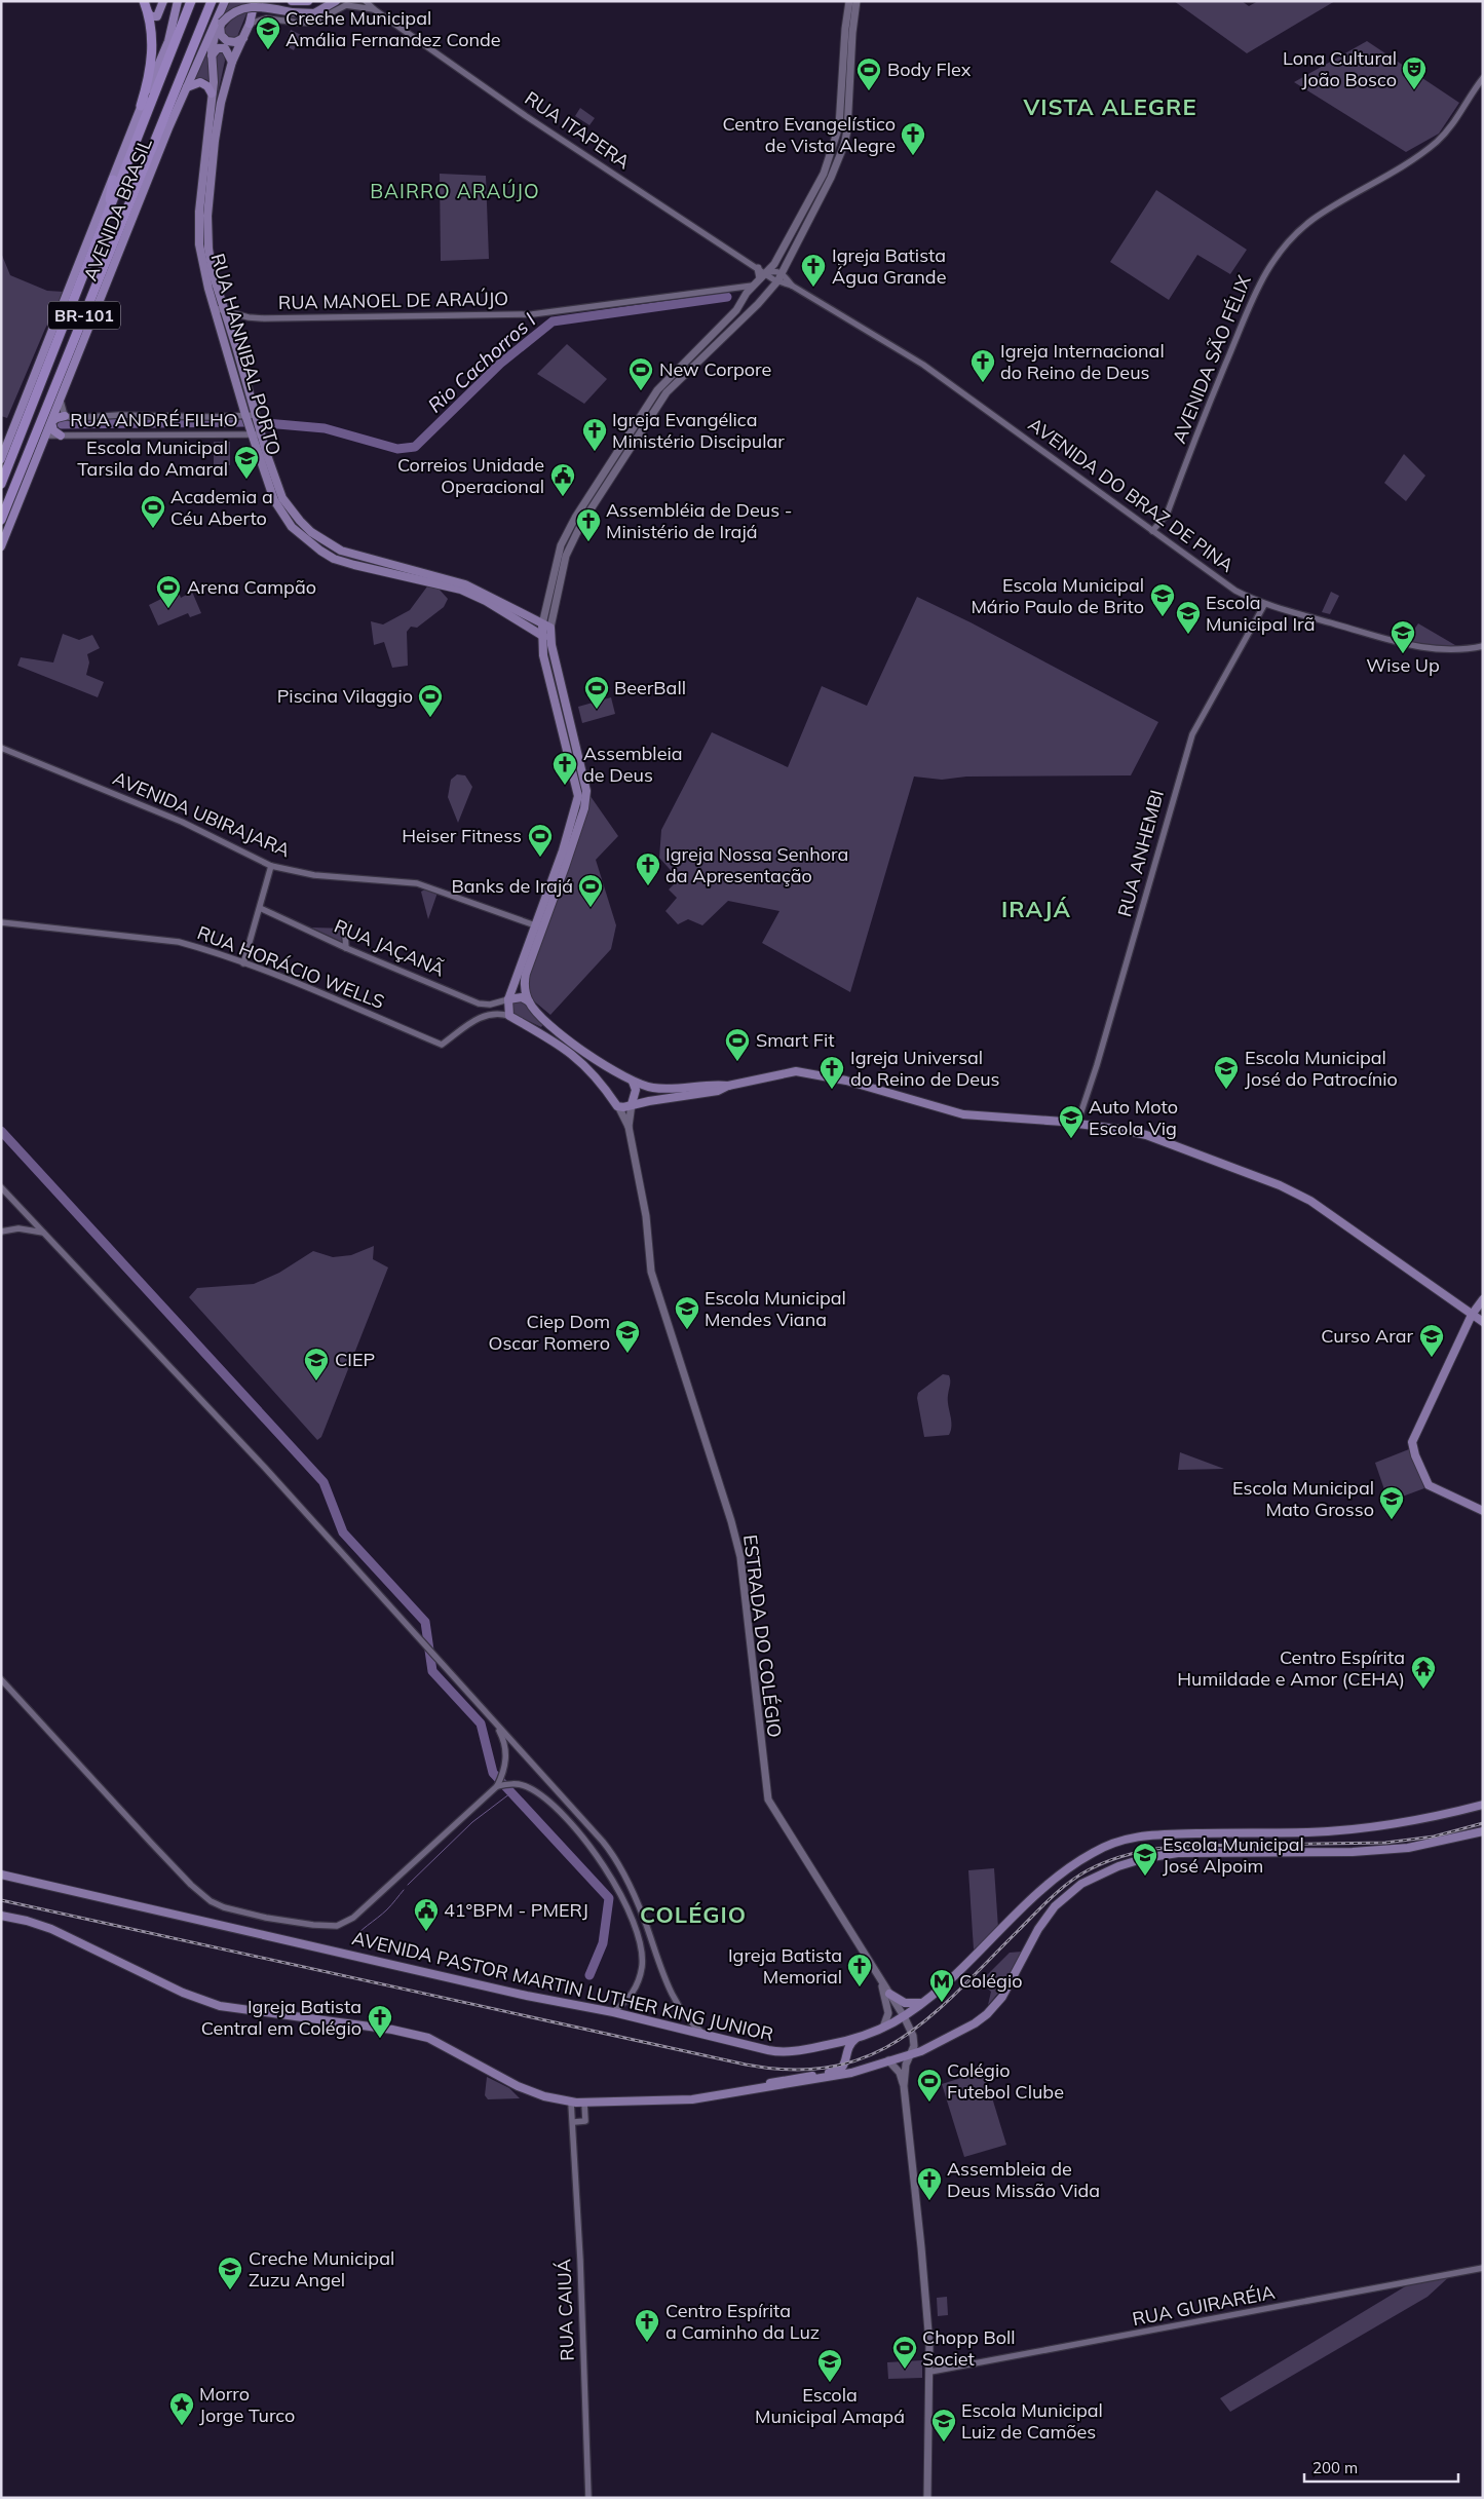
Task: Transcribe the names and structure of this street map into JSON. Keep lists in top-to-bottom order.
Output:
{
  "streets": {
    "highway": ["AVENIDA BRASIL", "BR-101"],
    "main road": ["RUA HANNIBAL PORTO", "ESTRADA DO COLÉGIO", "AVENIDA PASTOR MARTIN LUTHER KING JUNIOR"],
    "street": [
      "RUA ITAPERA",
      "RUA MANOEL DE ARAÚJO",
      "AVENIDA SÃO FÉLIX",
      "RUA ANDRÉ FILHO",
      "AVENIDA DO BRAZ DE PINA",
      "AVENIDA UBIRAJARA",
      "RUA ANHEMBI",
      "RUA JAÇANÃ",
      "RUA HORÁCIO WELLS",
      "RUA GUIRARÉIA",
      "RUA CAIUÁ"
    ]
  },
  "crossings": [
    ["RUA ITAPERA", "RUA HANNIBAL PORTO"],
    ["AVENIDA BRASIL", "RUA ANDRÉ FILHO"],
    ["RUA MANOEL DE ARAÚJO", "RUA HANNIBAL PORTO"],
    ["RUA HANNIBAL PORTO", "RUA ANDRÉ FILHO"],
    ["AVENIDA SÃO FÉLIX", "AVENIDA DO BRAZ DE PINA"],
    ["AVENIDA DO BRAZ DE PINA", "RUA ANHEMBI"],
    ["ESTRADA DO COLÉGIO", "AVENIDA PASTOR MARTIN LUTHER KING JUNIOR"]
  ],
  "districts": [
    "VISTA ALEGRE",
    "BAIRRO ARAÚJO",
    "IRAJÁ",
    "COLÉGIO"
  ],
  "water": ["Rio Cachorros I"],
  "places": {
    "school or university": [
      "Creche Municipal Amália Fernandez Conde",
      "Escola Municipal Tarsila do Amaral",
      "Escola Municipal Mário Paulo de Brito",
      "Escola Municipal Irã",
      "Wise Up",
      "Escola Municipal José do Patrocínio",
      "Auto Moto Escola Vig",
      "Escola Municipal Mendes Viana",
      "Ciep Dom Oscar Romero",
      "Curso Arar",
      "CIEP",
      "Escola Municipal Mato Grosso",
      "Escola Municipal José Alpoim",
      "Creche Municipal Zuzu Angel",
      "Escola Municipal Amapá",
      "Escola Municipal Luiz de Camões"
    ],
    "theatre": ["Lona Cultural João Bosco"],
    "sports": [
      "Body Flex",
      "New Corpore",
      "Academia a Céu Aberto",
      "Arena Campão",
      "BeerBall",
      "Piscina Vilaggio",
      "Heiser Fitness",
      "Banks de Irajá",
      "Smart Fit",
      "Colégio Futebol Clube",
      "Chopp Boll Societ"
    ],
    "church": [
      "Centro Evangelístico de Vista Alegre",
      "Igreja Batista Água Grande",
      "Igreja Internacional do Reino de Deus",
      "Igreja Evangélica Ministério Discipular",
      "Assembléia de Deus - Ministério de Irajá",
      "Assembleia de Deus",
      "Igreja Nossa Senhora da Apresentação",
      "Igreja Universal do Reino de Deus",
      "Igreja Batista Memorial",
      "Igreja Batista Central em Colégio",
      "Assembleia de Deus Missão Vida",
      "Centro Espírita a Caminho da Luz"
    ],
    "public building": ["Correios Unidade Operacional", "41°BPM - PMERJ"],
    "temple": ["Centro Espírita Humildade e Amor (CEHA)"],
    "metro station": ["Colégio"],
    "place": ["Morro Jorge Turco"]
  },
  "scale_bar": "200 m"
}
